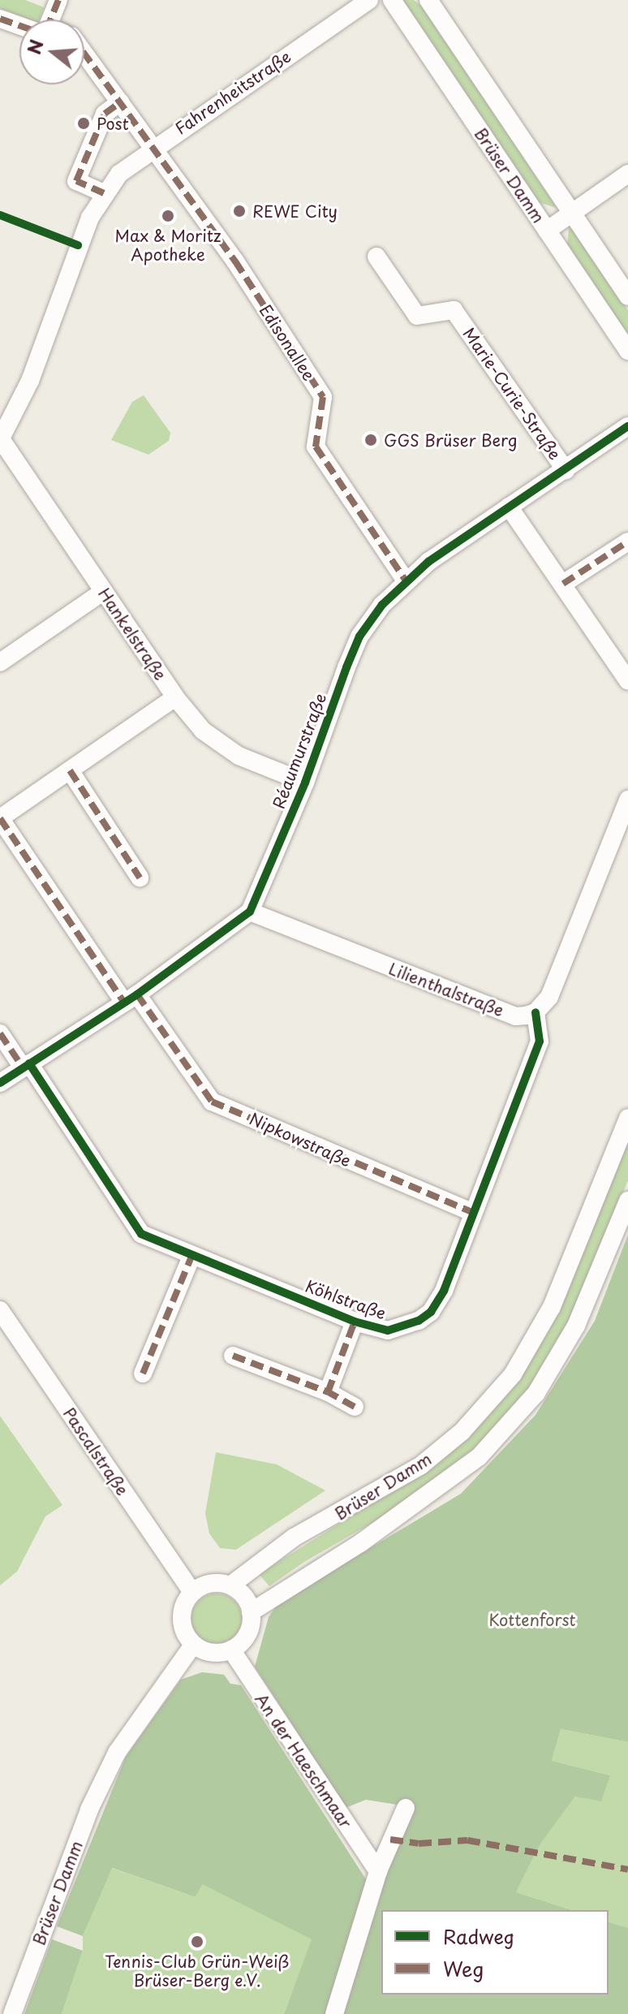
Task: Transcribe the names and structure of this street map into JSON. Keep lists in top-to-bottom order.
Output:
{
  "streets": {
    "street": [
      "Fahrenheitstraße",
      "Brüser Damm",
      "Edisonallee",
      "Marie-Curie-Straße",
      "Hankelstraße",
      "Réaumurstraße",
      "Lilienthalstraße",
      "Nipkowstraße",
      "Köhlstraße",
      "Pascalstraße",
      "An der Haeschmaar"
    ]
  },
  "crossings": [
    ["Fahrenheitstraße", "Edisonallee"],
    ["Fahrenheitstraße", "Hankelstraße"],
    ["Brüser Damm", "Pascalstraße"],
    ["Brüser Damm", "An der Haeschmaar"],
    ["Edisonallee", "Réaumurstraße"],
    ["Marie-Curie-Straße", "Réaumurstraße"],
    ["Hankelstraße", "Réaumurstraße"],
    ["Réaumurstraße", "Lilienthalstraße"],
    ["Lilienthalstraße", "Köhlstraße"],
    ["Nipkowstraße", "Köhlstraße"],
    ["Pascalstraße", "An der Haeschmaar"]
  ],
  "parks": ["Kottenforst"],
  "places": [
    "Post",
    "REWE City",
    "Max & Moritz Apotheke",
    "GGS Brüser Berg",
    "Tennis-Club Grün-Weiß Brüser-Berg e.V."
  ],
  "legend": ["Radweg", "Weg"],
  "north": "left"
}
